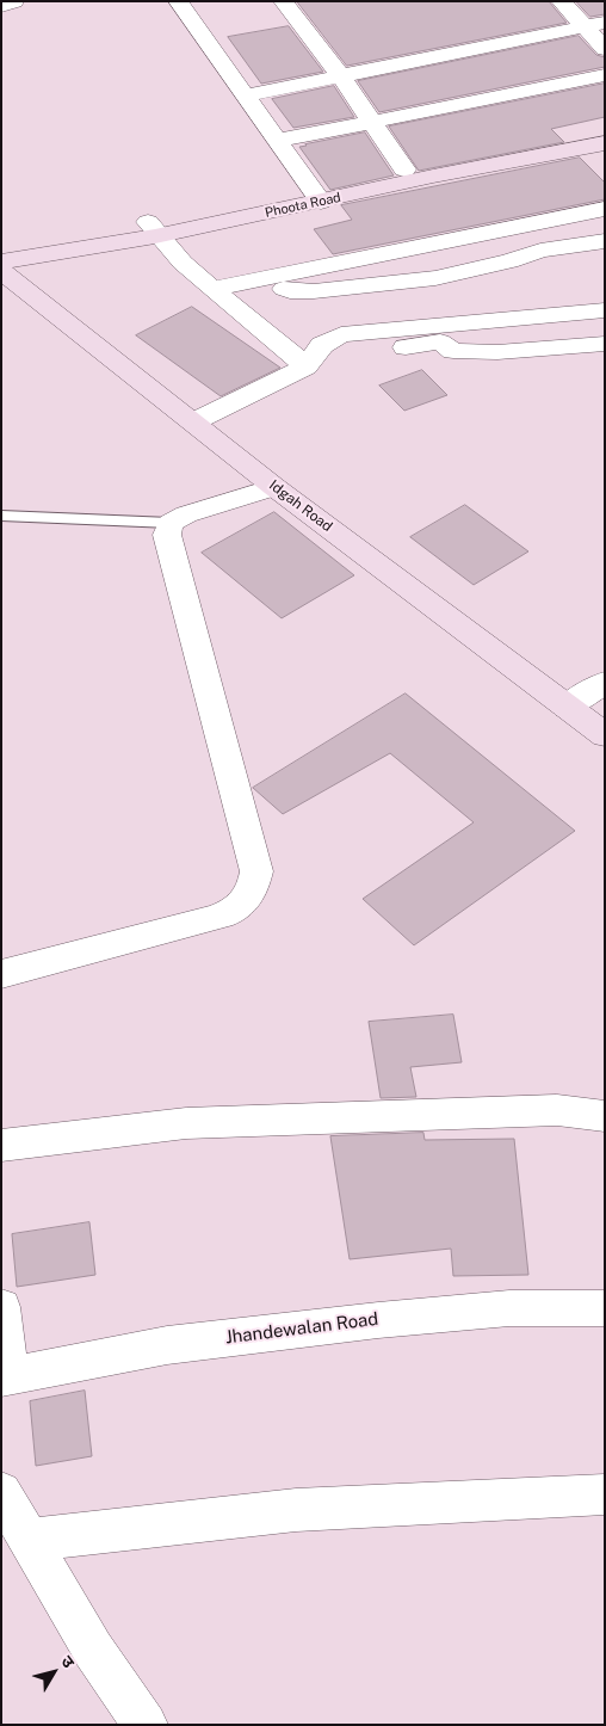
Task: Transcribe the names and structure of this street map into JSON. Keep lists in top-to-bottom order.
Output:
{
  "streets": {
    "street": ["Phoota Road", "Idgah Road", "Jhandewalan Road"]
  },
  "north": "top right"
}
